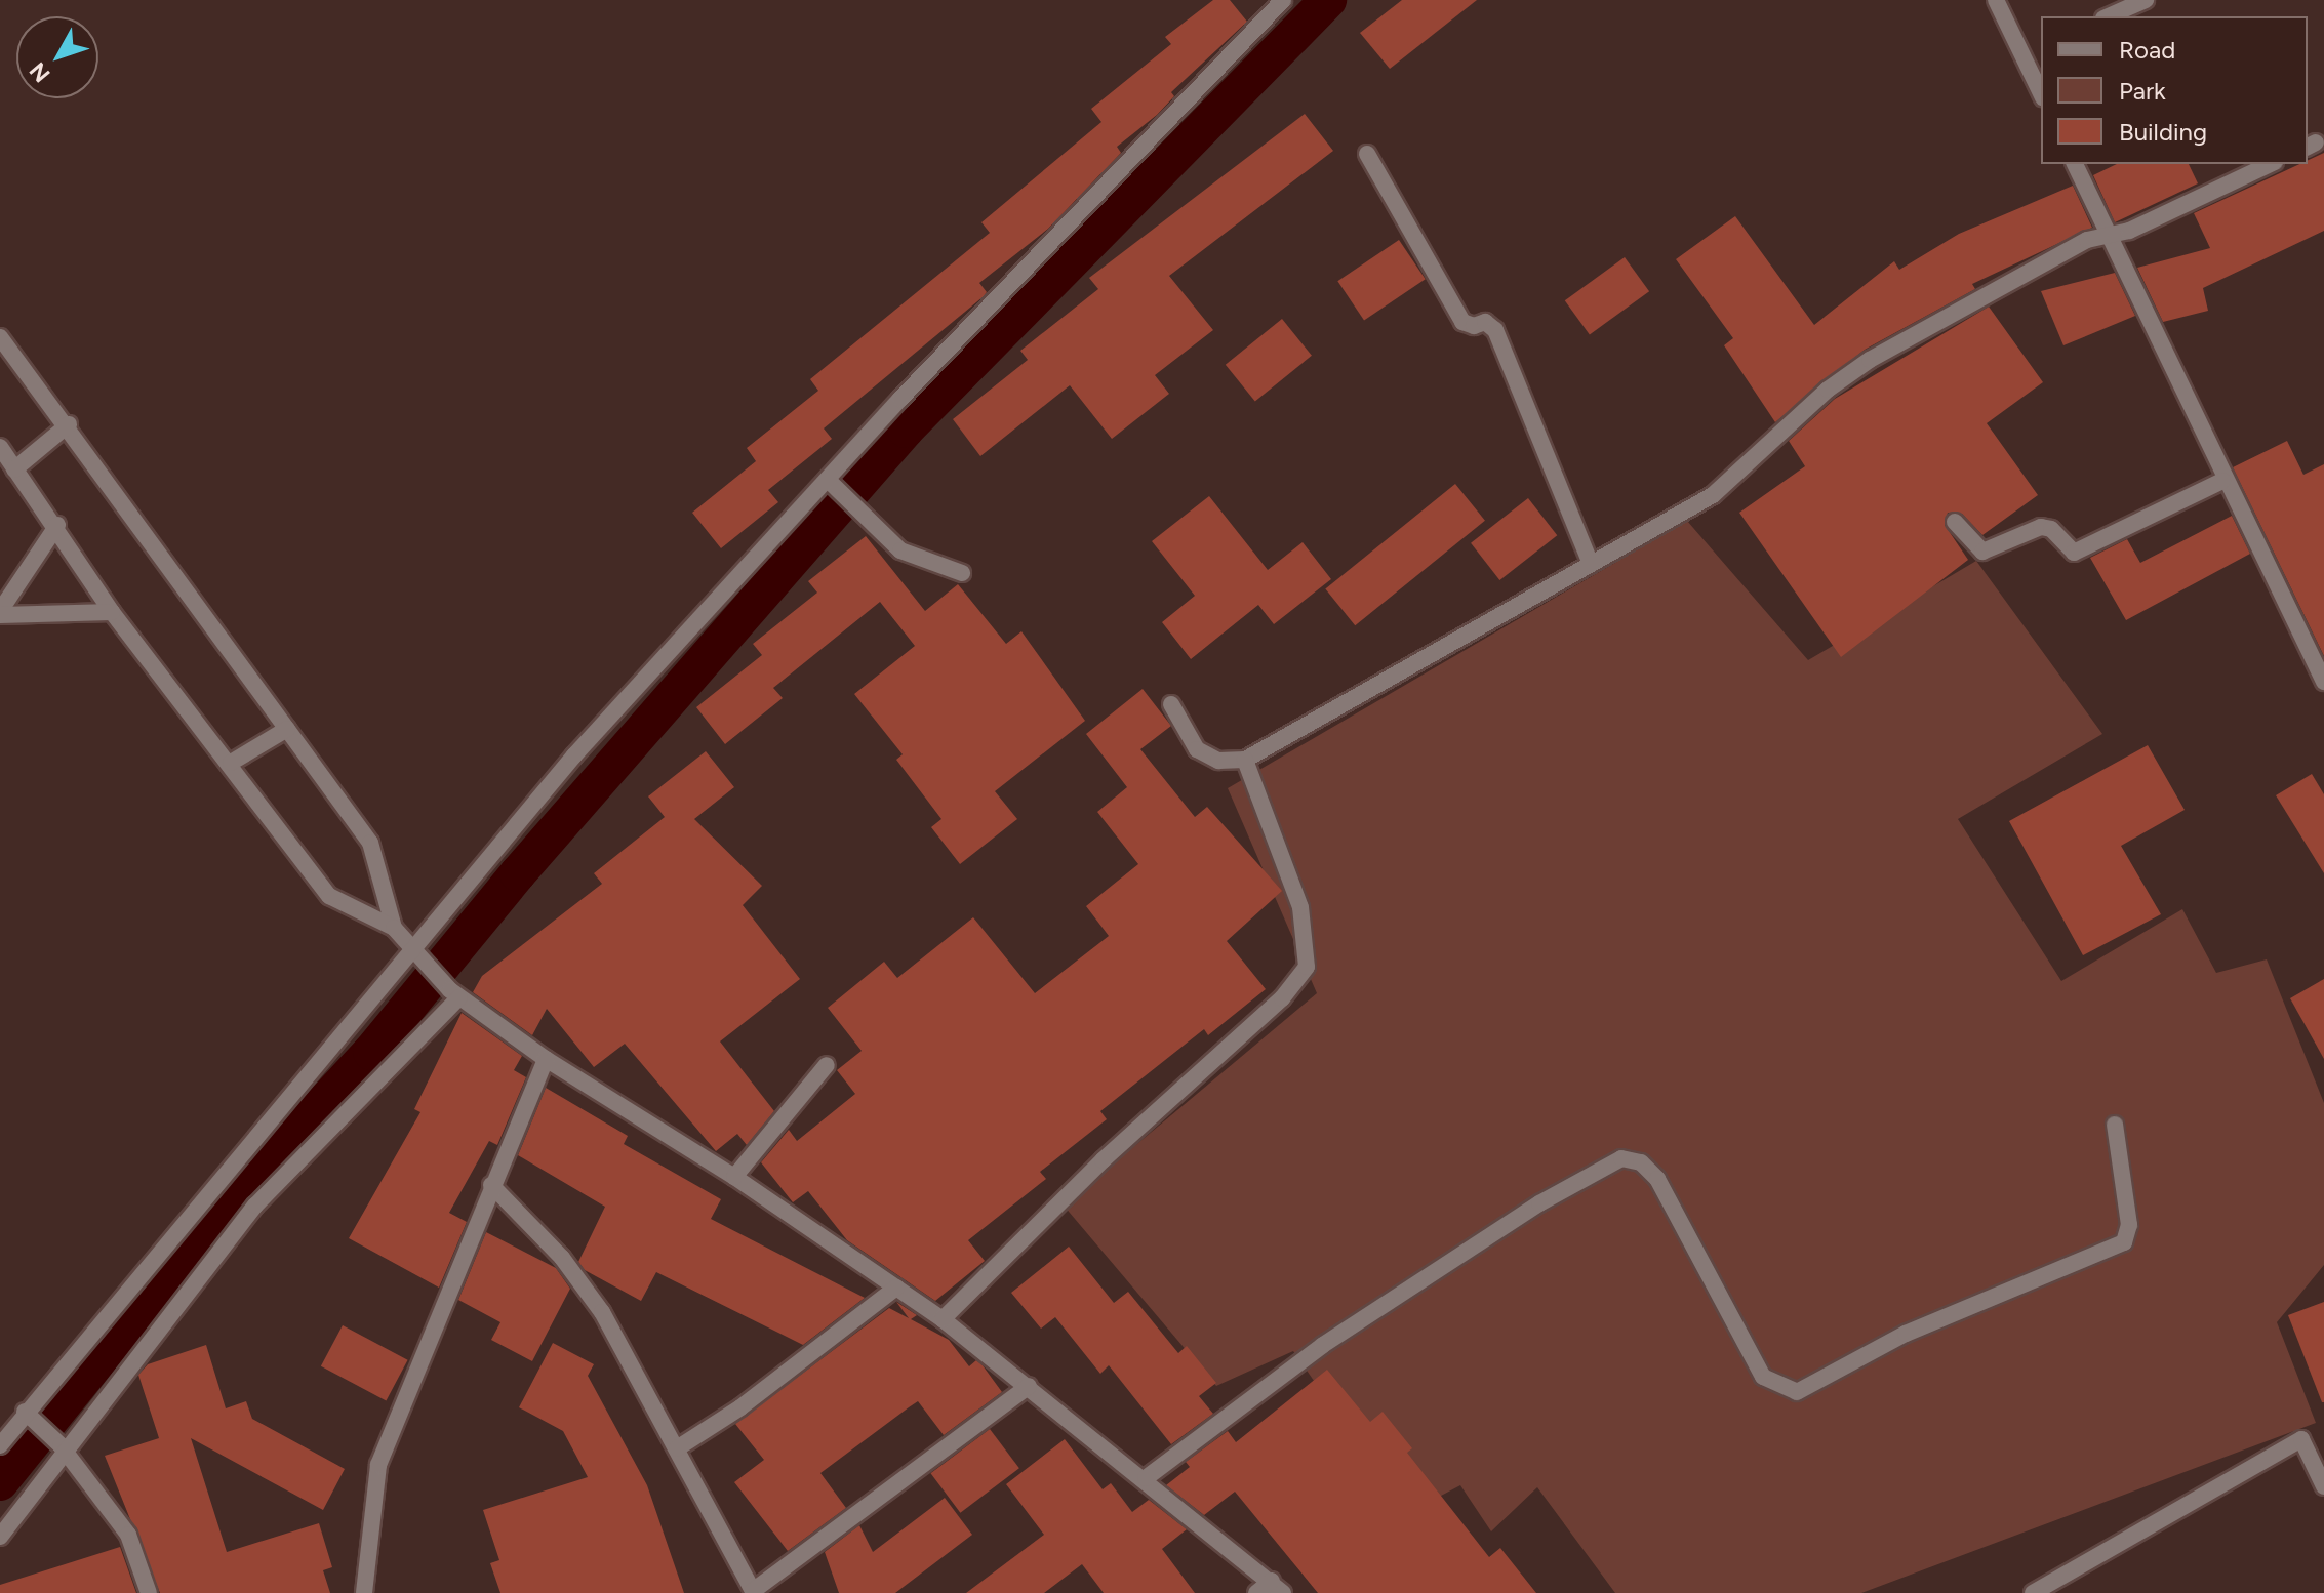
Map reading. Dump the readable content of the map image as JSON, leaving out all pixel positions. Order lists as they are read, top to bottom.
{
  "legend": ["Road", "Park", "Building"],
  "north": "bottom left"
}
